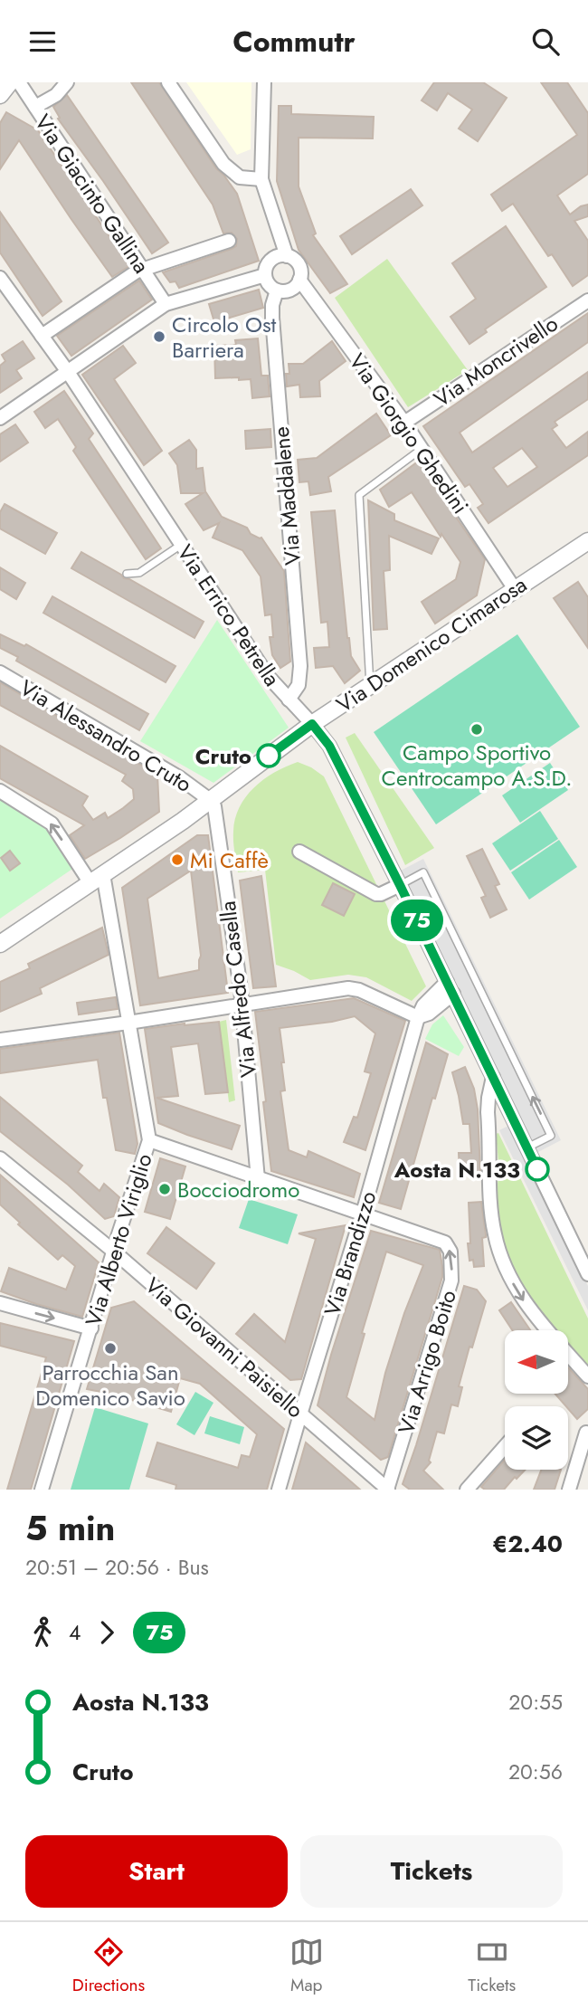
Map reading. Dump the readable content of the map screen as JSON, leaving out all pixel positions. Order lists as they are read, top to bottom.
{
  "streets": {
    "street": [
      "Via Giacinto Gallina",
      "Via Moncrivello",
      "Via Giorgio Ghedini",
      "Via Maddalene",
      "Via Errico Petrella",
      "Via Domenico Cimarosa",
      "Via Alessandro Cruto",
      "Via Alfredo Casella",
      "Via Alberto Viriglio",
      "Via Brandizzo",
      "Via Giovanni Paisiello",
      "Via Arrigo Boito"
    ]
  },
  "crossings": [
    ["Via Moncrivello", "Via Giorgio Ghedini"],
    ["Via Giorgio Ghedini", "Via Maddalene"],
    ["Via Giorgio Ghedini", "Via Domenico Cimarosa"],
    ["Via Maddalene", "Via Errico Petrella"],
    ["Via Errico Petrella", "Via Domenico Cimarosa"],
    ["Via Domenico Cimarosa", "Via Alessandro Cruto"],
    ["Via Domenico Cimarosa", "Via Alfredo Casella"],
    ["Via Domenico Cimarosa", "Via Alberto Viriglio"],
    ["Via Alessandro Cruto", "Via Alfredo Casella"],
    ["Via Alfredo Casella", "Via Arrigo Boito"],
    ["Via Alberto Viriglio", "Via Giovanni Paisiello"],
    ["Via Alberto Viriglio", "Via Arrigo Boito"],
    ["Via Brandizzo", "Via Giovanni Paisiello"],
    ["Via Brandizzo", "Via Arrigo Boito"],
    ["Via Giovanni Paisiello", "Via Arrigo Boito"]
  ],
  "places": [
    "Circolo Ost Barriera",
    "Campo Sportivo Centrocampo A.S.D.",
    "Cruto",
    "Mi Caffè",
    "Aosta N.133",
    "Bocciodromo",
    "Parrocchia San Domenico Savio"
  ],
  "lines": ["bus line 75"],
  "north": "left",
  "page": {
    "header": "Commutr",
    "on_map": "75",
    "heading": ["5 min", "20:51 – 20:56 · Bus", "€2.40"],
    "legs": ["4", "75"],
    "list": [
      {
        "name": "Aosta N.133",
        "value": "20:55"
      },
      {
        "name": "Cruto",
        "value": "20:56"
      }
    ],
    "buttons": ["Start", "Tickets"],
    "tabs": ["Directions", "Map", "Tickets"]
  }
}
